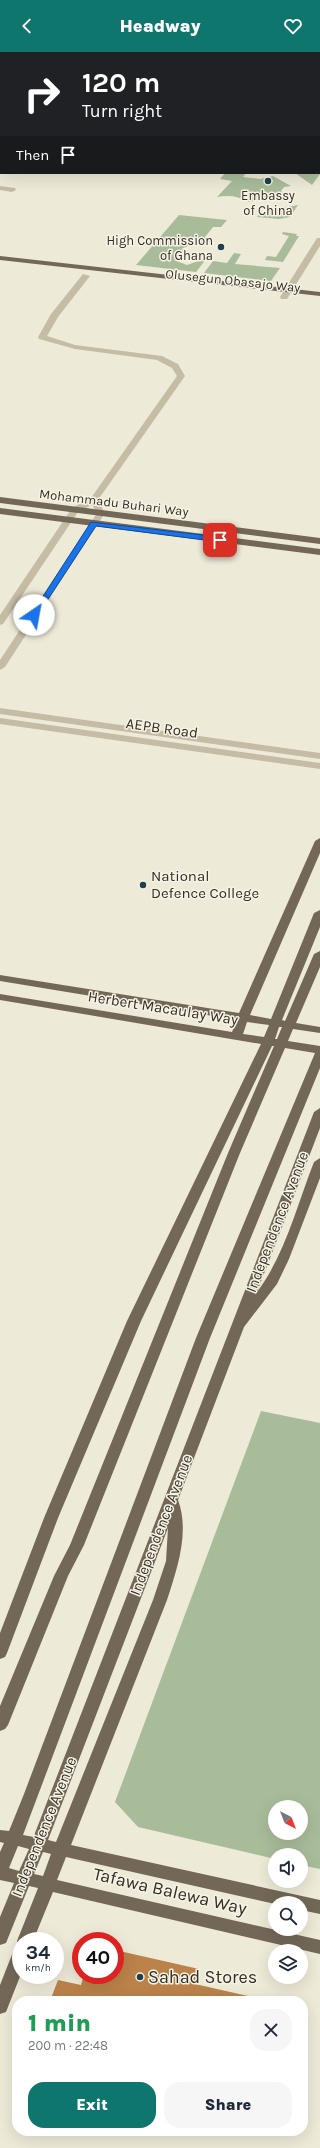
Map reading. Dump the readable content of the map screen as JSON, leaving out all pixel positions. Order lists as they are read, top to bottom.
{
  "streets": {
    "main road": [
      "Olusegun Obasajo Way",
      "Mohammadu Buhari Way",
      "Herbert Macaulay Way",
      "Independence Avenue",
      "Tafawa Balewa Way"
    ],
    "street": ["AEPB Road"]
  },
  "crossings": [
    ["Independence Avenue", "Tafawa Balewa Way"]
  ],
  "places": [
    "Embassy of China",
    "High Commission of Ghana",
    "National Defence College",
    "Sahad Stores"
  ],
  "north": "bottom right",
  "page": {
    "header": "Headway",
    "turn": ["120 m", "Turn right"],
    "then": "Then",
    "speed": "34 km/h",
    "limit": "40",
    "heading": ["1 min", "200 m · 22:48"],
    "buttons": ["Exit", "Share"]
  }
}
